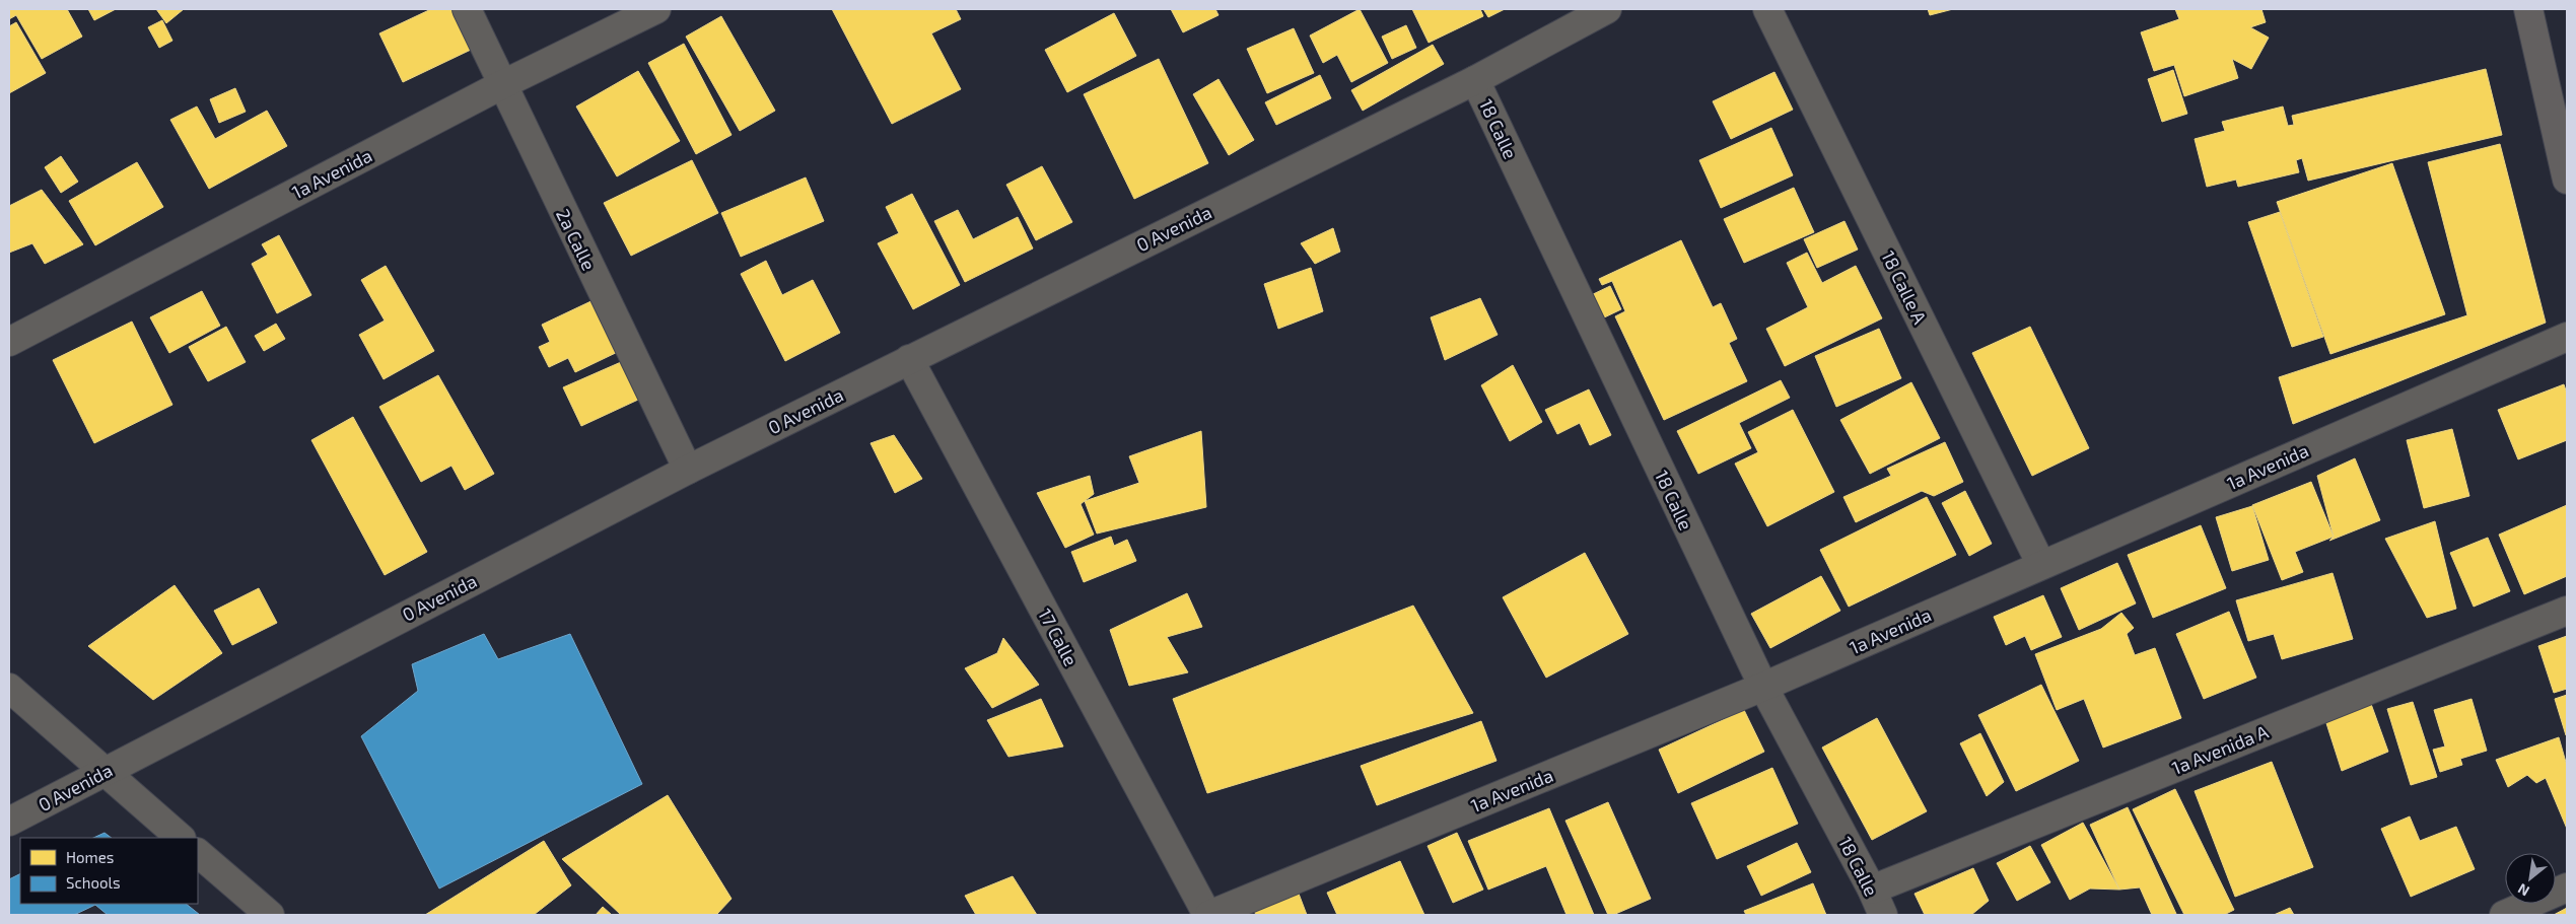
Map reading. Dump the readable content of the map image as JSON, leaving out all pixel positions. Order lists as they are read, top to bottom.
{
  "streets": {
    "street": [
      "18 Calle",
      "1a Avenida",
      "0 Avenida",
      "2a Calle",
      "18 Calle A",
      "17 Calle",
      "1a Avenida A"
    ]
  },
  "crossings": [
    ["18 Calle", "1a Avenida"],
    ["18 Calle", "0 Avenida"],
    ["18 Calle", "1a Avenida A"],
    ["1a Avenida", "2a Calle"],
    ["1a Avenida", "18 Calle A"],
    ["1a Avenida", "17 Calle"],
    ["0 Avenida", "2a Calle"],
    ["0 Avenida", "17 Calle"]
  ],
  "legend": ["Homes", "Schools"],
  "north": "bottom left"
}
